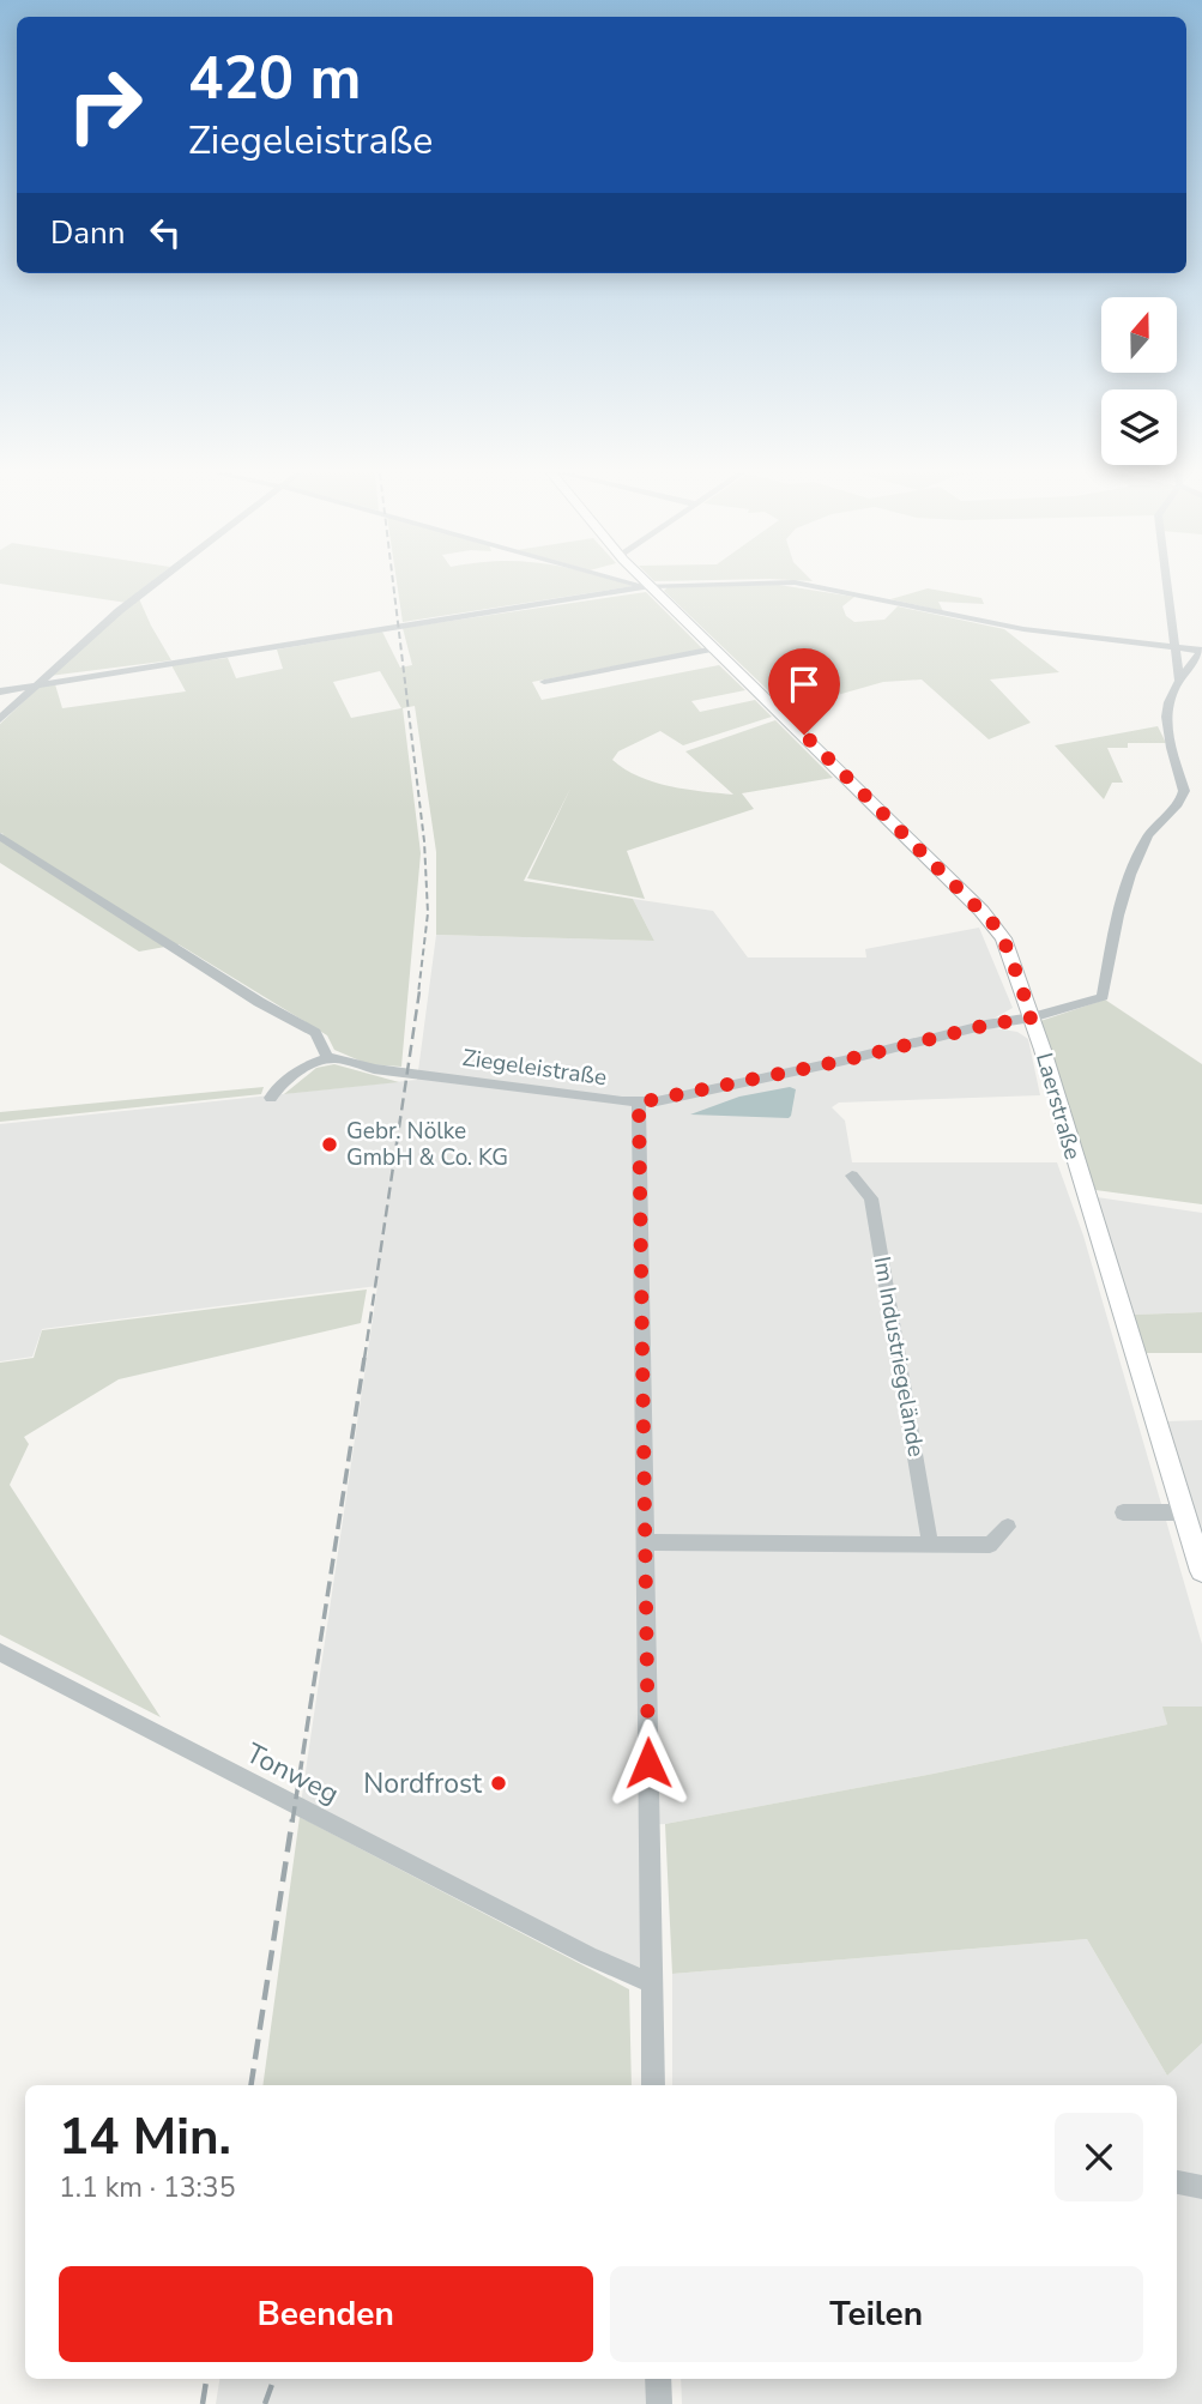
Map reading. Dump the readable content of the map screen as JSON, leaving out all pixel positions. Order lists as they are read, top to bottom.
{
  "streets": {
    "main road": ["Laerstraße"],
    "street": ["Ziegeleistraße", "Im Industriegelände", "Tonweg"]
  },
  "crossings": [
    ["Ziegeleistraße", "Laerstraße"]
  ],
  "places": ["Gebr. Nölke GmbH & Co. KG", "Nordfrost"],
  "north": "top",
  "page": {
    "turn": ["420 m", "Ziegeleistraße"],
    "then": "Dann",
    "heading": ["14 Min.", "1.1 km · 13:35"],
    "buttons": ["Beenden", "Teilen"]
  }
}
